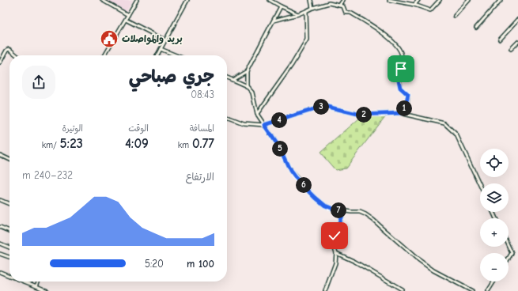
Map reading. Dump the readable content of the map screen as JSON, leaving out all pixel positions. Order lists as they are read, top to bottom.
{
  "places": {
    "public building": ["بريد والمواصلات"]
  },
  "page": {
    "heading": ["جري صباحي", "08:43"],
    "pins": [
      "3",
      "1",
      "2",
      "4",
      "5",
      "6",
      "7"
    ],
    "stats": [
      ["المسافة", "0.77 km"],
      ["الوقت", "4:09"],
      ["الوتيرة", "5:23 /km"]
    ],
    "map_buttons": ["+", "−"],
    "chart": ["الارتفاع", "232–240 m"],
    "list": [
      {
        "name": "100 m",
        "note": "5:20"
      }
    ]
  }
}
